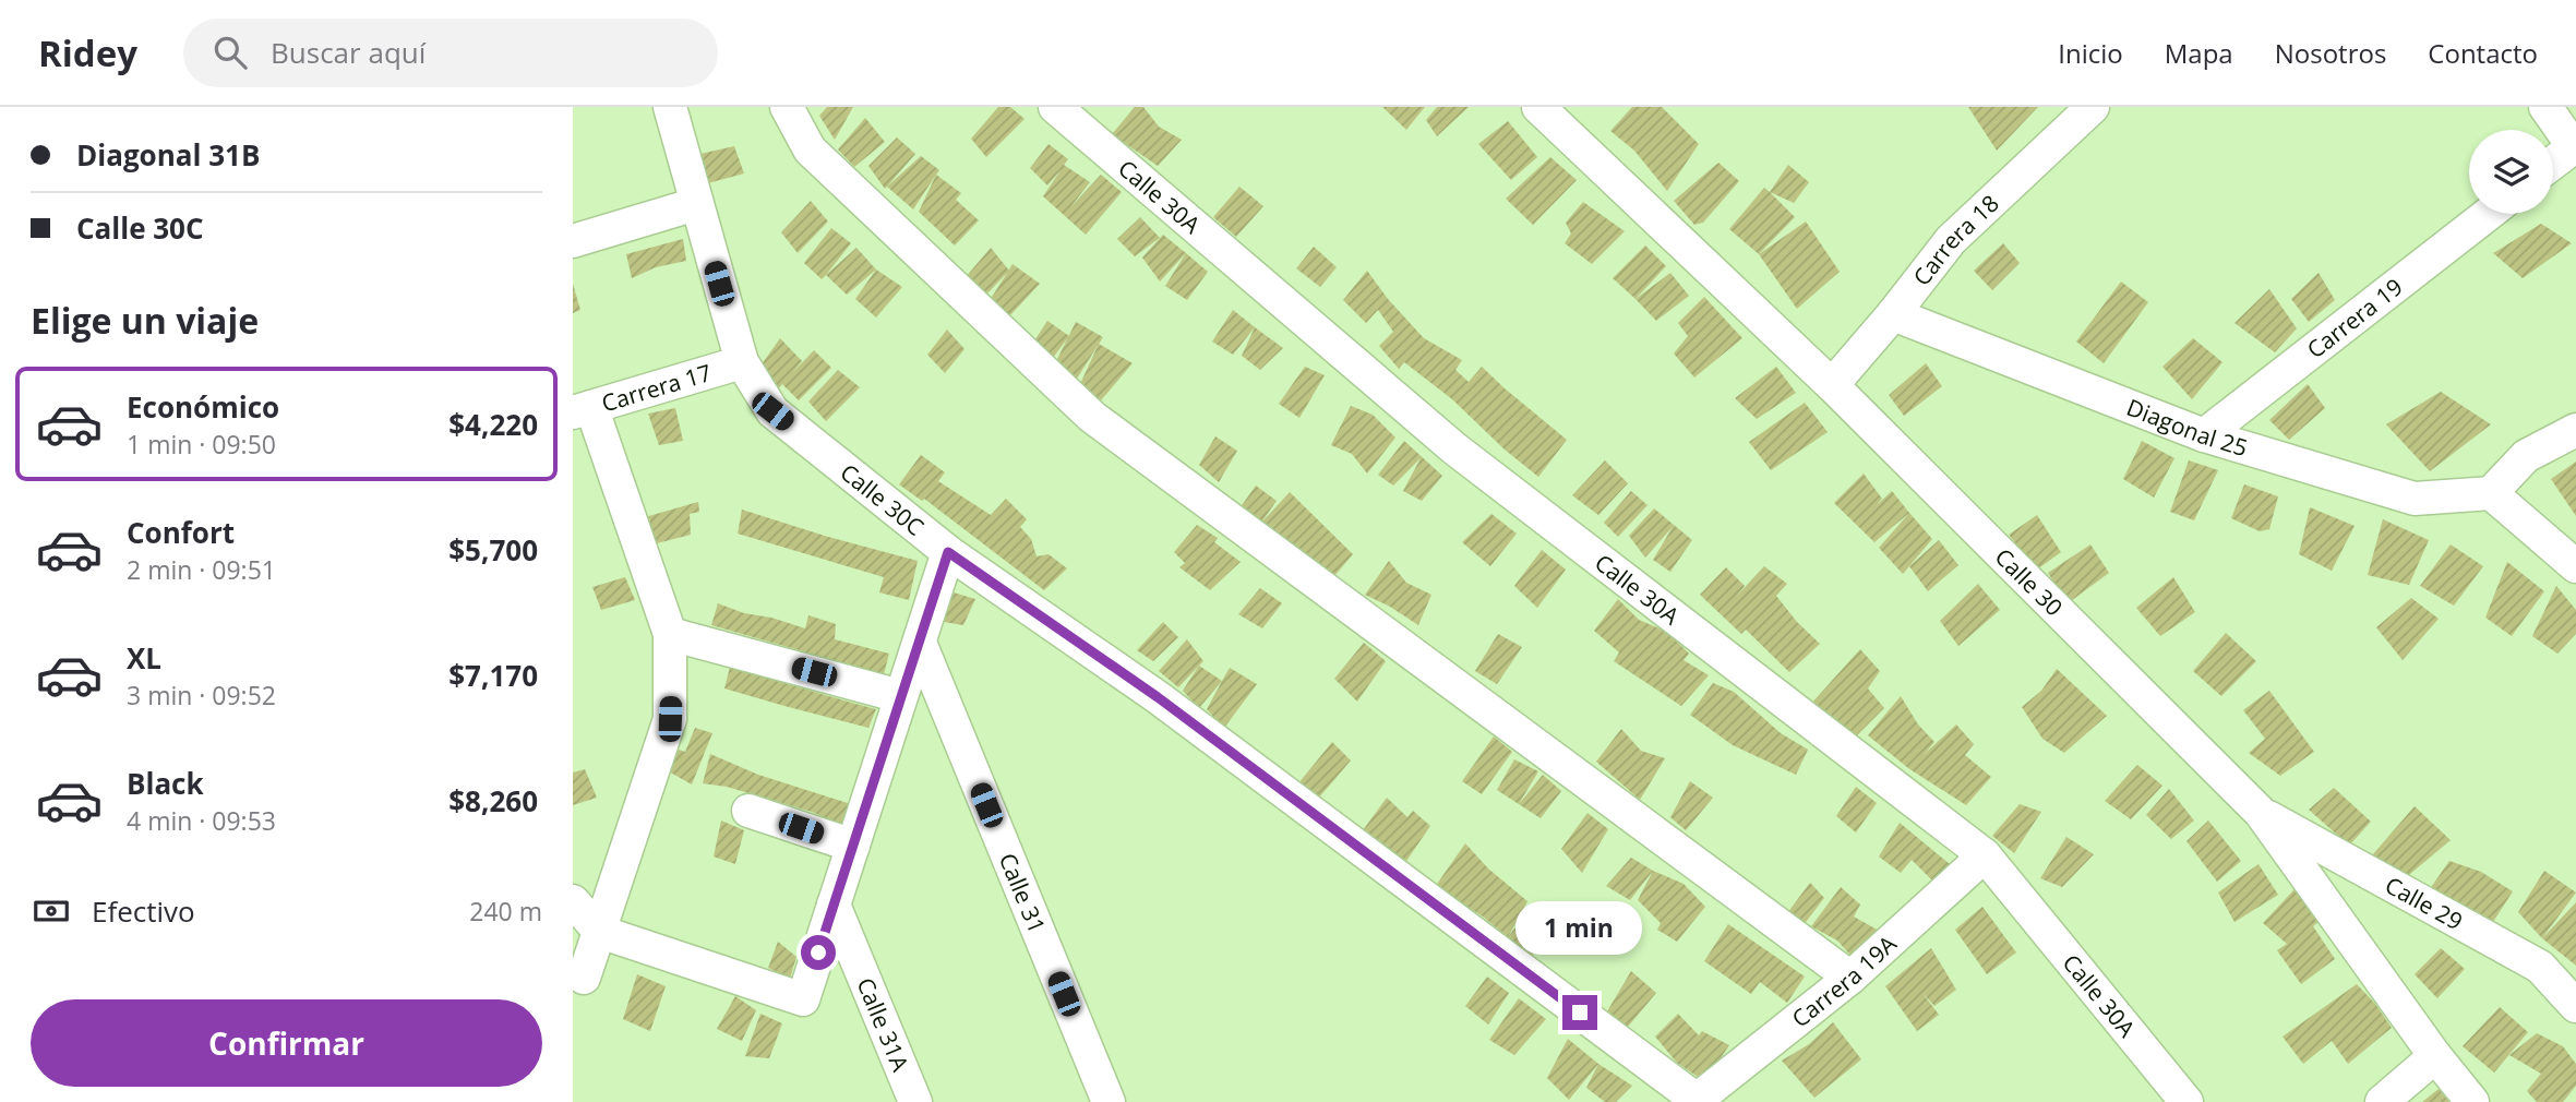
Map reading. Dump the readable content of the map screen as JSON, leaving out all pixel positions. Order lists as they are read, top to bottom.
{
  "streets": {
    "street": [
      "Calle 30A",
      "Carrera 18",
      "Carrera 19",
      "Carrera 17",
      "Diagonal 25",
      "Calle 30C",
      "Calle 30",
      "Calle 31",
      "Calle 29",
      "Carrera 19A",
      "Calle 31A"
    ]
  },
  "crossings": [
    ["Calle 30A", "Carrera 19A"],
    ["Carrera 18", "Diagonal 25"],
    ["Carrera 18", "Calle 30"],
    ["Carrera 19", "Diagonal 25"],
    ["Carrera 17", "Calle 30C"],
    ["Calle 30C", "Carrera 19A"],
    ["Calle 30", "Calle 29"]
  ],
  "page": {
    "header": "Ridey",
    "search": "Buscar aquí",
    "nav": [
      "Inicio",
      "Mapa",
      "Nosotros",
      "Contacto"
    ],
    "banner": ["Diagonal 31B", "Calle 30C"],
    "heading": "Elige un viaje",
    "list": [
      {
        "name": "Económico",
        "note": "1 min · 09:50",
        "value": "$4,220"
      },
      {
        "name": "Confort",
        "note": "2 min · 09:51",
        "value": "$5,700"
      },
      {
        "name": "XL",
        "note": "3 min · 09:52",
        "value": "$7,170"
      },
      {
        "name": "Black",
        "note": "4 min · 09:53",
        "value": "$8,260"
      }
    ],
    "pay": ["Efectivo", "240 m"],
    "bubble": "1 min",
    "buttons": "Confirmar"
  }
}
